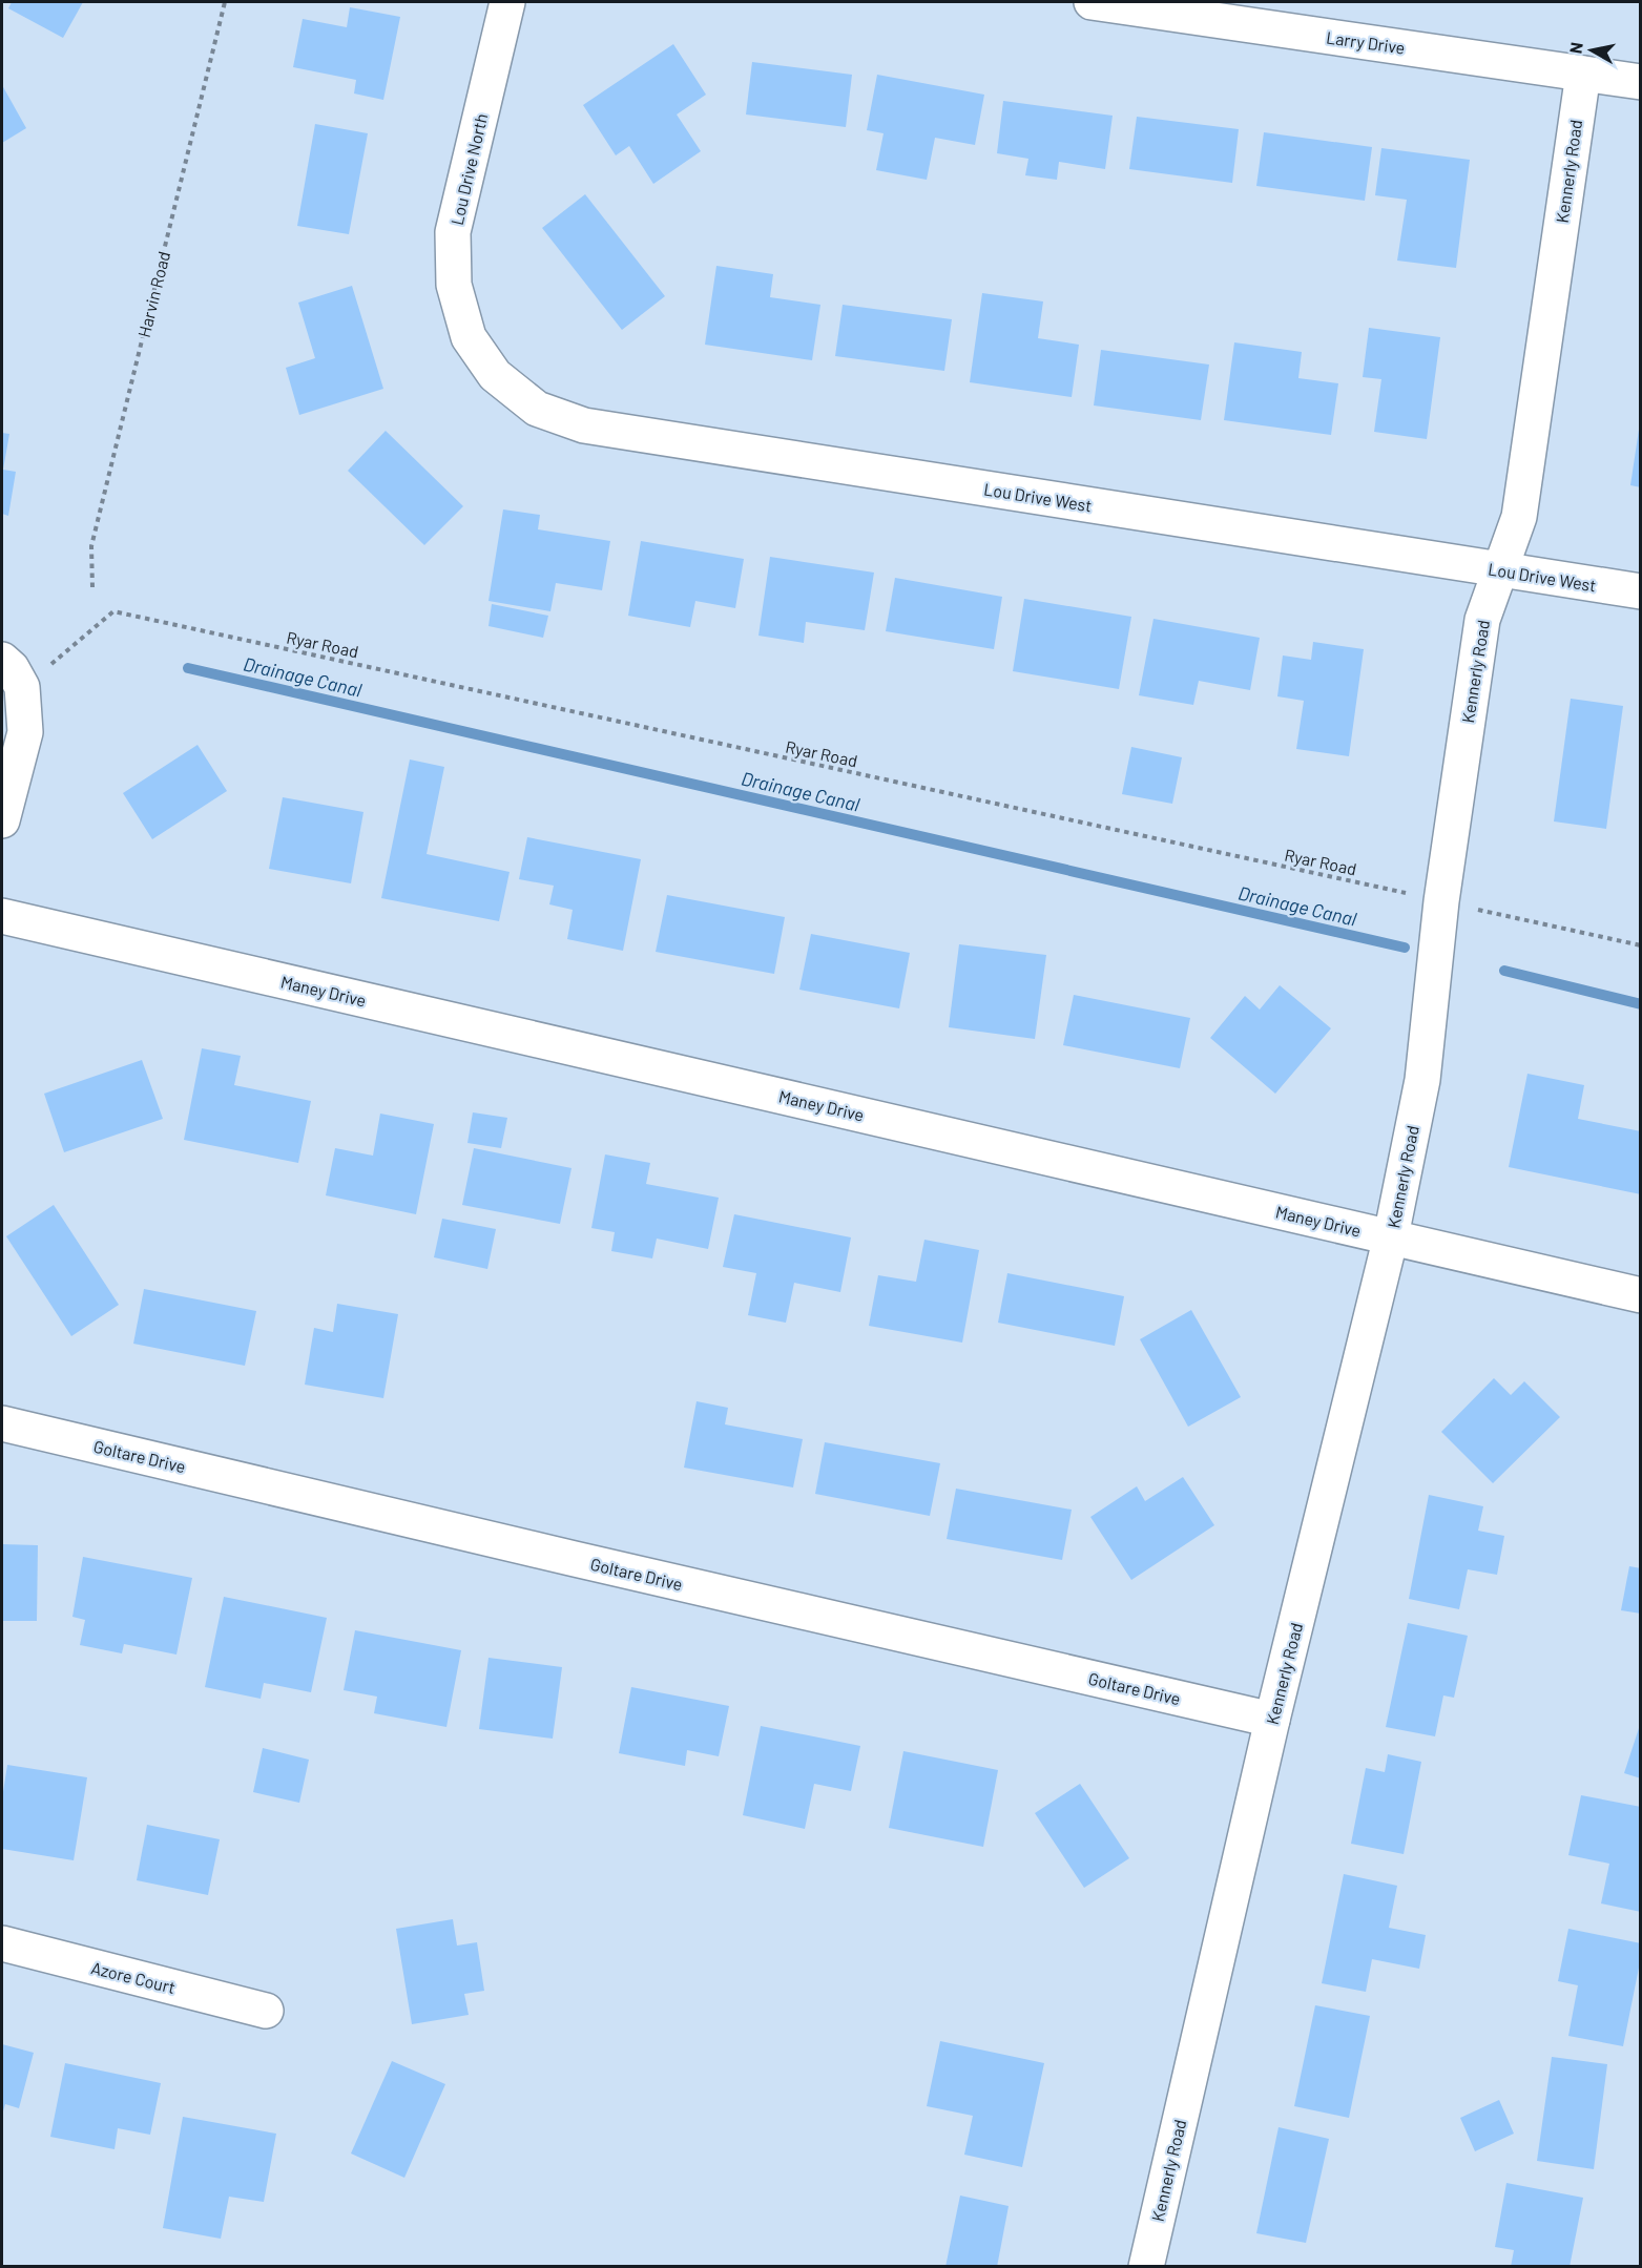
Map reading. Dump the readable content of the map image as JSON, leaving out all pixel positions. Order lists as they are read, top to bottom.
{
  "streets": {
    "street": [
      "Larry Drive",
      "Lou Drive North",
      "Kennerly Road",
      "Lou Drive West",
      "Maney Drive",
      "Goltare Drive",
      "Azore Court"
    ],
    "path": ["Harvin Road", "Ryar Road"]
  },
  "crossings": [
    ["Larry Drive", "Kennerly Road"],
    ["Lou Drive North", "Lou Drive West"],
    ["Kennerly Road", "Lou Drive West"],
    ["Kennerly Road", "Ryar Road"],
    ["Kennerly Road", "Maney Drive"],
    ["Kennerly Road", "Goltare Drive"]
  ],
  "water": ["Drainage Canal"],
  "north": "left"
}
